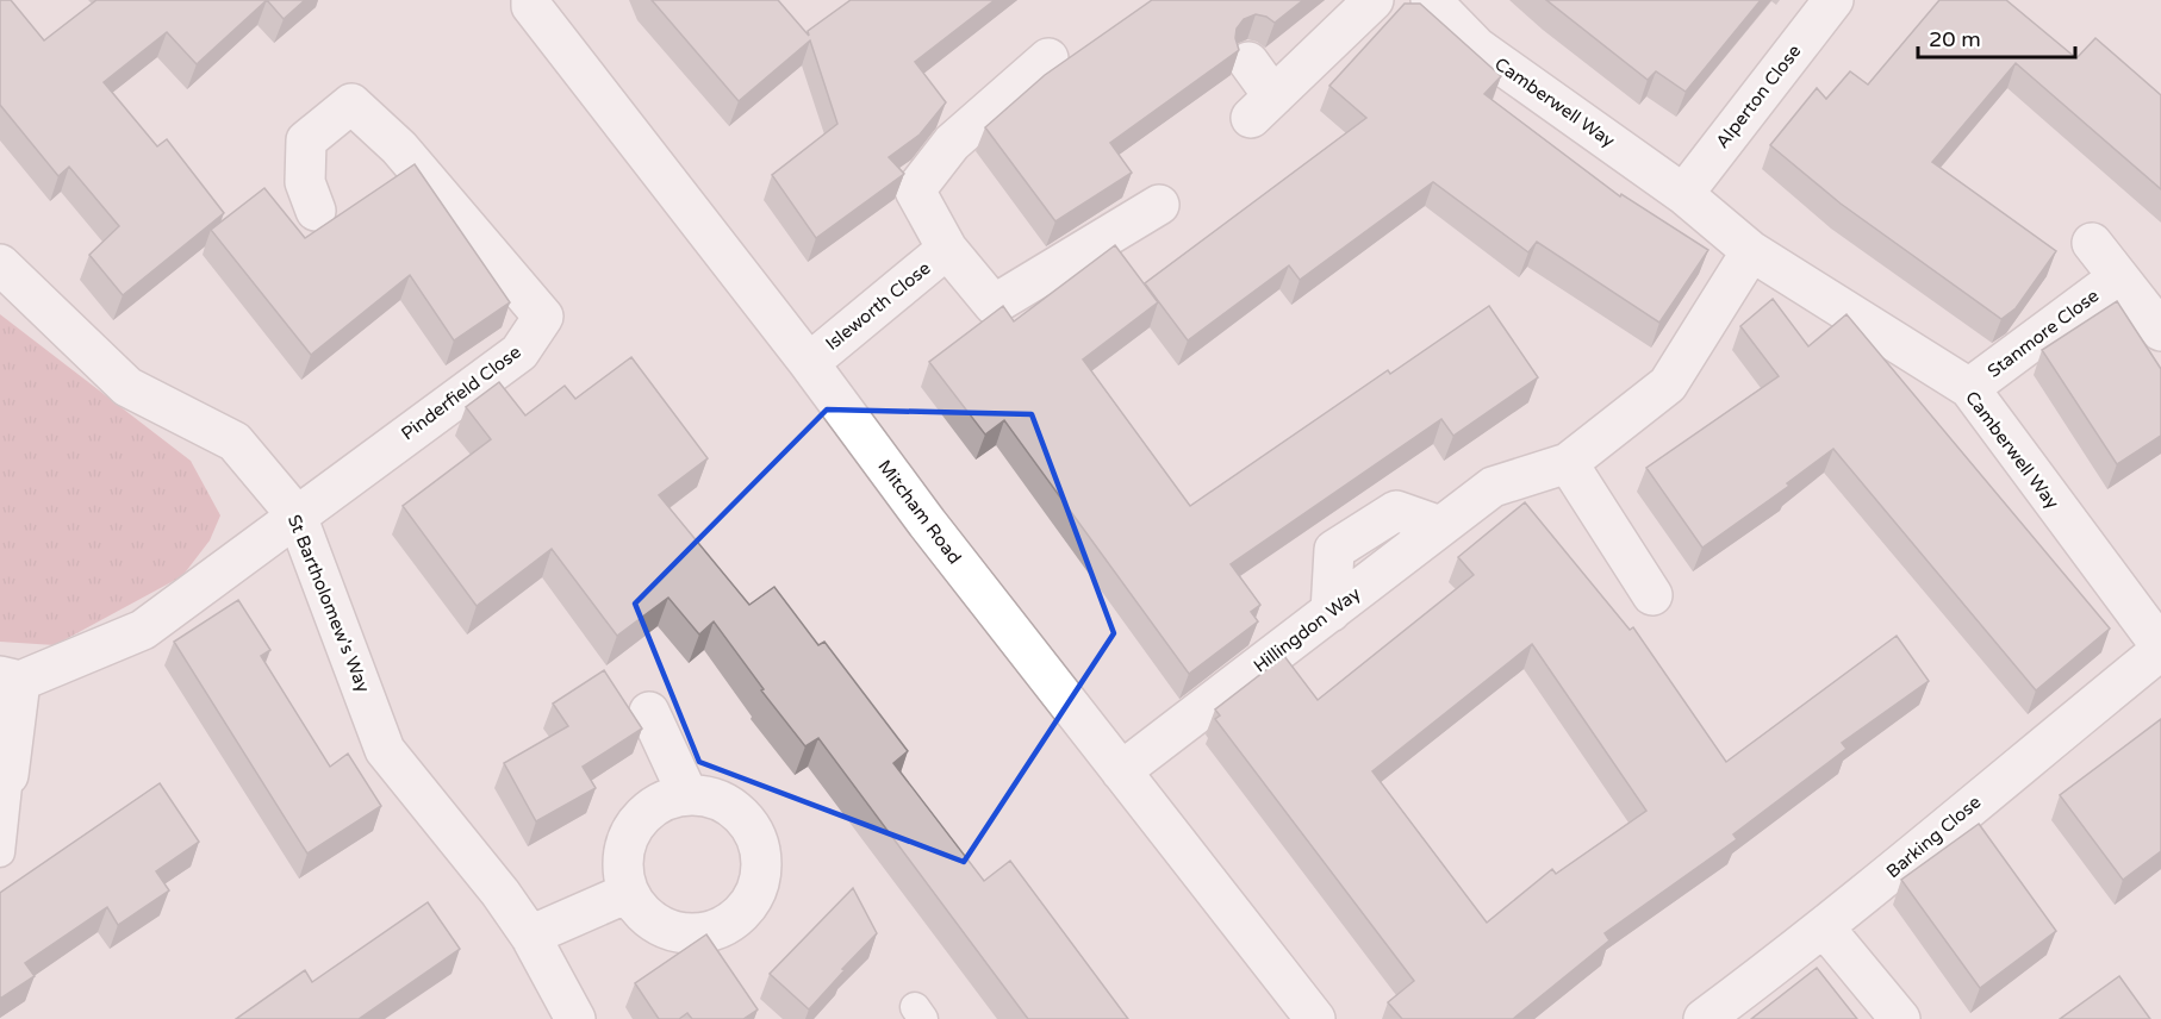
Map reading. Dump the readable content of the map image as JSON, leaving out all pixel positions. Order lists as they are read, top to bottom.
{
  "streets": {
    "street": [
      "Alperton Close",
      "Camberwell Way",
      "Isleworth Close",
      "Stanmore Close",
      "Pinderfield Close",
      "Mitcham Road",
      "St Bartholomew's Way",
      "Hillingdon Way",
      "Barking Close"
    ]
  },
  "crossings": [
    ["Alperton Close", "Camberwell Way"],
    ["Camberwell Way", "Stanmore Close"],
    ["Camberwell Way", "Barking Close"],
    ["Isleworth Close", "Mitcham Road"],
    ["Pinderfield Close", "St Bartholomew's Way"],
    ["Mitcham Road", "Hillingdon Way"]
  ],
  "scale_bar": "20 m"
}
